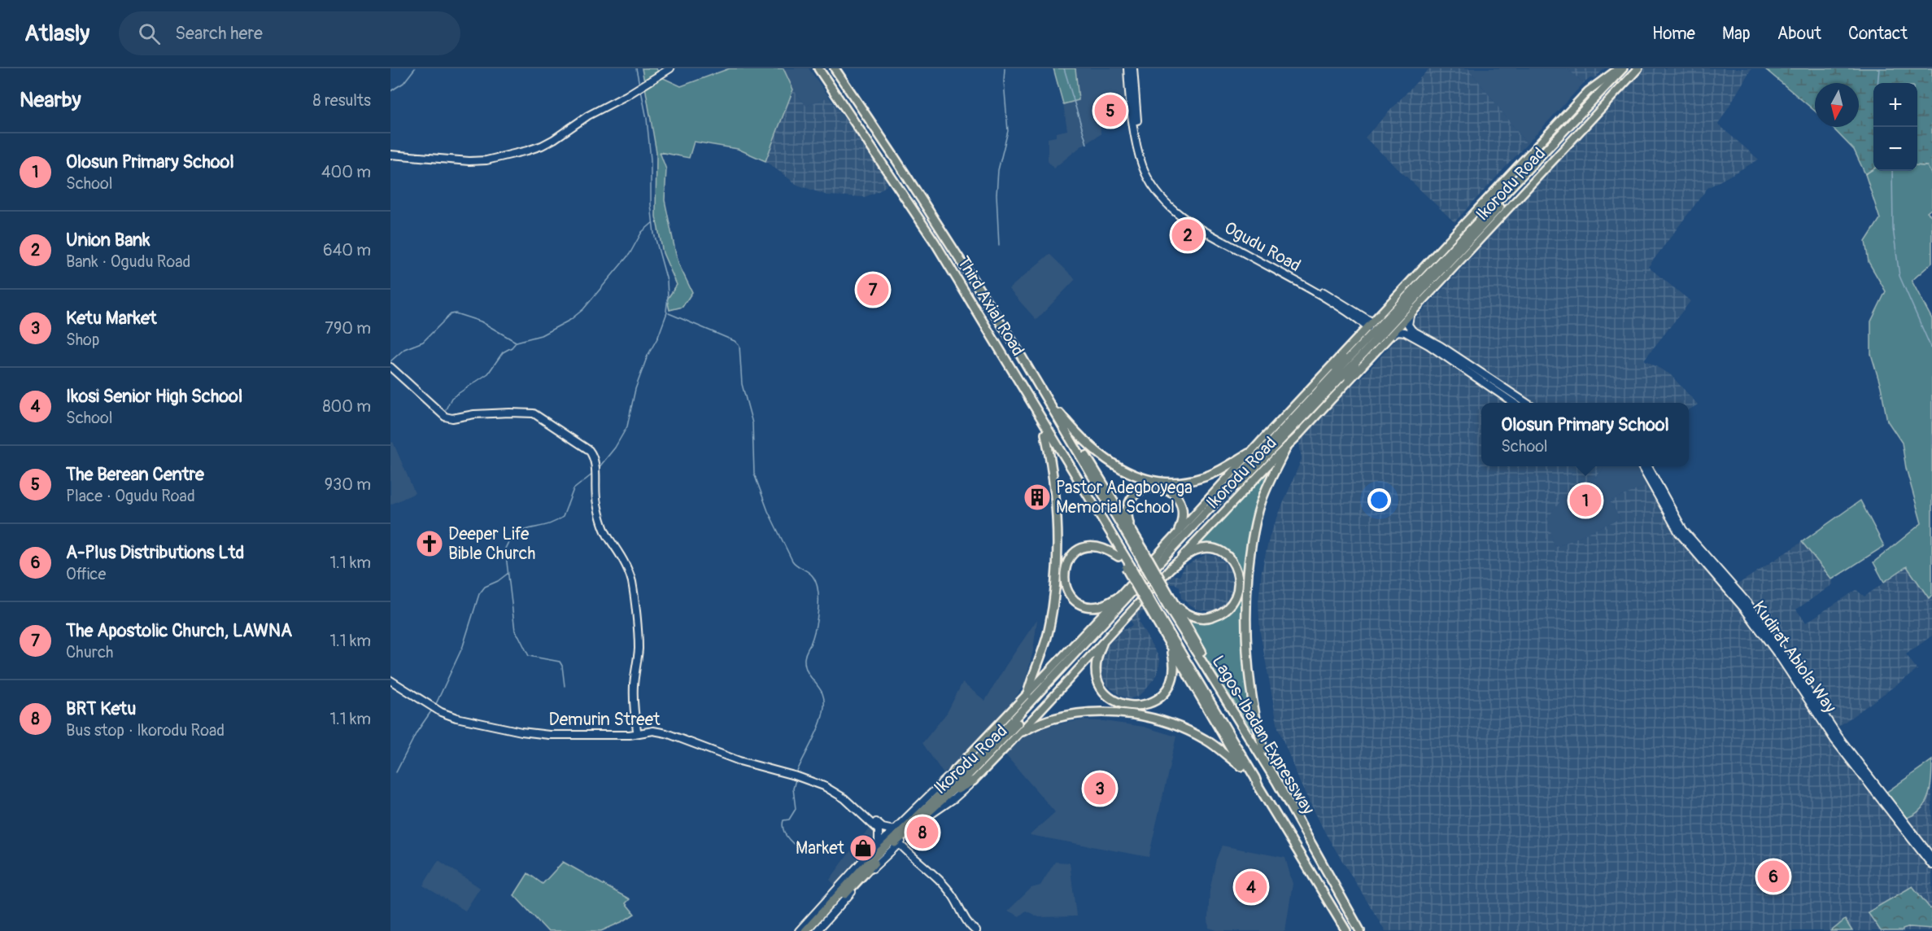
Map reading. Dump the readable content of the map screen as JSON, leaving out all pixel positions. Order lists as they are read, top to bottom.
{
  "streets": {
    "highway": ["Ikorodu Road", "Third Axial Road", "Lagos-Ibadan Expressway"],
    "street": ["Ogudu Road", "Kudirat Abiola Way", "Demurin Street"]
  },
  "crossings": [
    ["Ikorodu Road", "Ogudu Road"],
    ["Ikorodu Road", "Demurin Street"],
    ["Third Axial Road", "Lagos-Ibadan Expressway"]
  ],
  "places": {
    "building": ["Pastor Adegboyega Memorial School"],
    "church": ["Deeper Life Bible Church"],
    "shop": ["Market"]
  },
  "north": "bottom",
  "page": {
    "header": "Atlasly",
    "search": "Search here",
    "nav": [
      "Home",
      "Map",
      "About",
      "Contact"
    ],
    "heading": ["Nearby", "8 results"],
    "map_buttons": ["+", "−"],
    "pins": [
      "5",
      "2",
      "7",
      "1",
      "3",
      "8",
      "6",
      "4"
    ],
    "list": [
      {
        "mark": "1",
        "name": "Olosun Primary School",
        "note": "School",
        "value": "400 m"
      },
      {
        "mark": "2",
        "name": "Union Bank",
        "note": "Bank · Ogudu Road",
        "value": "640 m"
      },
      {
        "mark": "3",
        "name": "Ketu Market",
        "note": "Shop",
        "value": "790 m"
      },
      {
        "mark": "4",
        "name": "Ikosi Senior High School",
        "note": "School",
        "value": "800 m"
      },
      {
        "mark": "5",
        "name": "The Berean Centre",
        "note": "Place · Ogudu Road",
        "value": "930 m"
      },
      {
        "mark": "6",
        "name": "A-Plus Distributions Ltd",
        "note": "Office",
        "value": "1.1 km"
      },
      {
        "mark": "7",
        "name": "The Apostolic Church, LAWNA",
        "note": "Church",
        "value": "1.1 km"
      },
      {
        "mark": "8",
        "name": "BRT Ketu",
        "note": "Bus stop · Ikorodu Road",
        "value": "1.1 km"
      }
    ],
    "popup": ["Olosun Primary School", "School"]
  }
}
